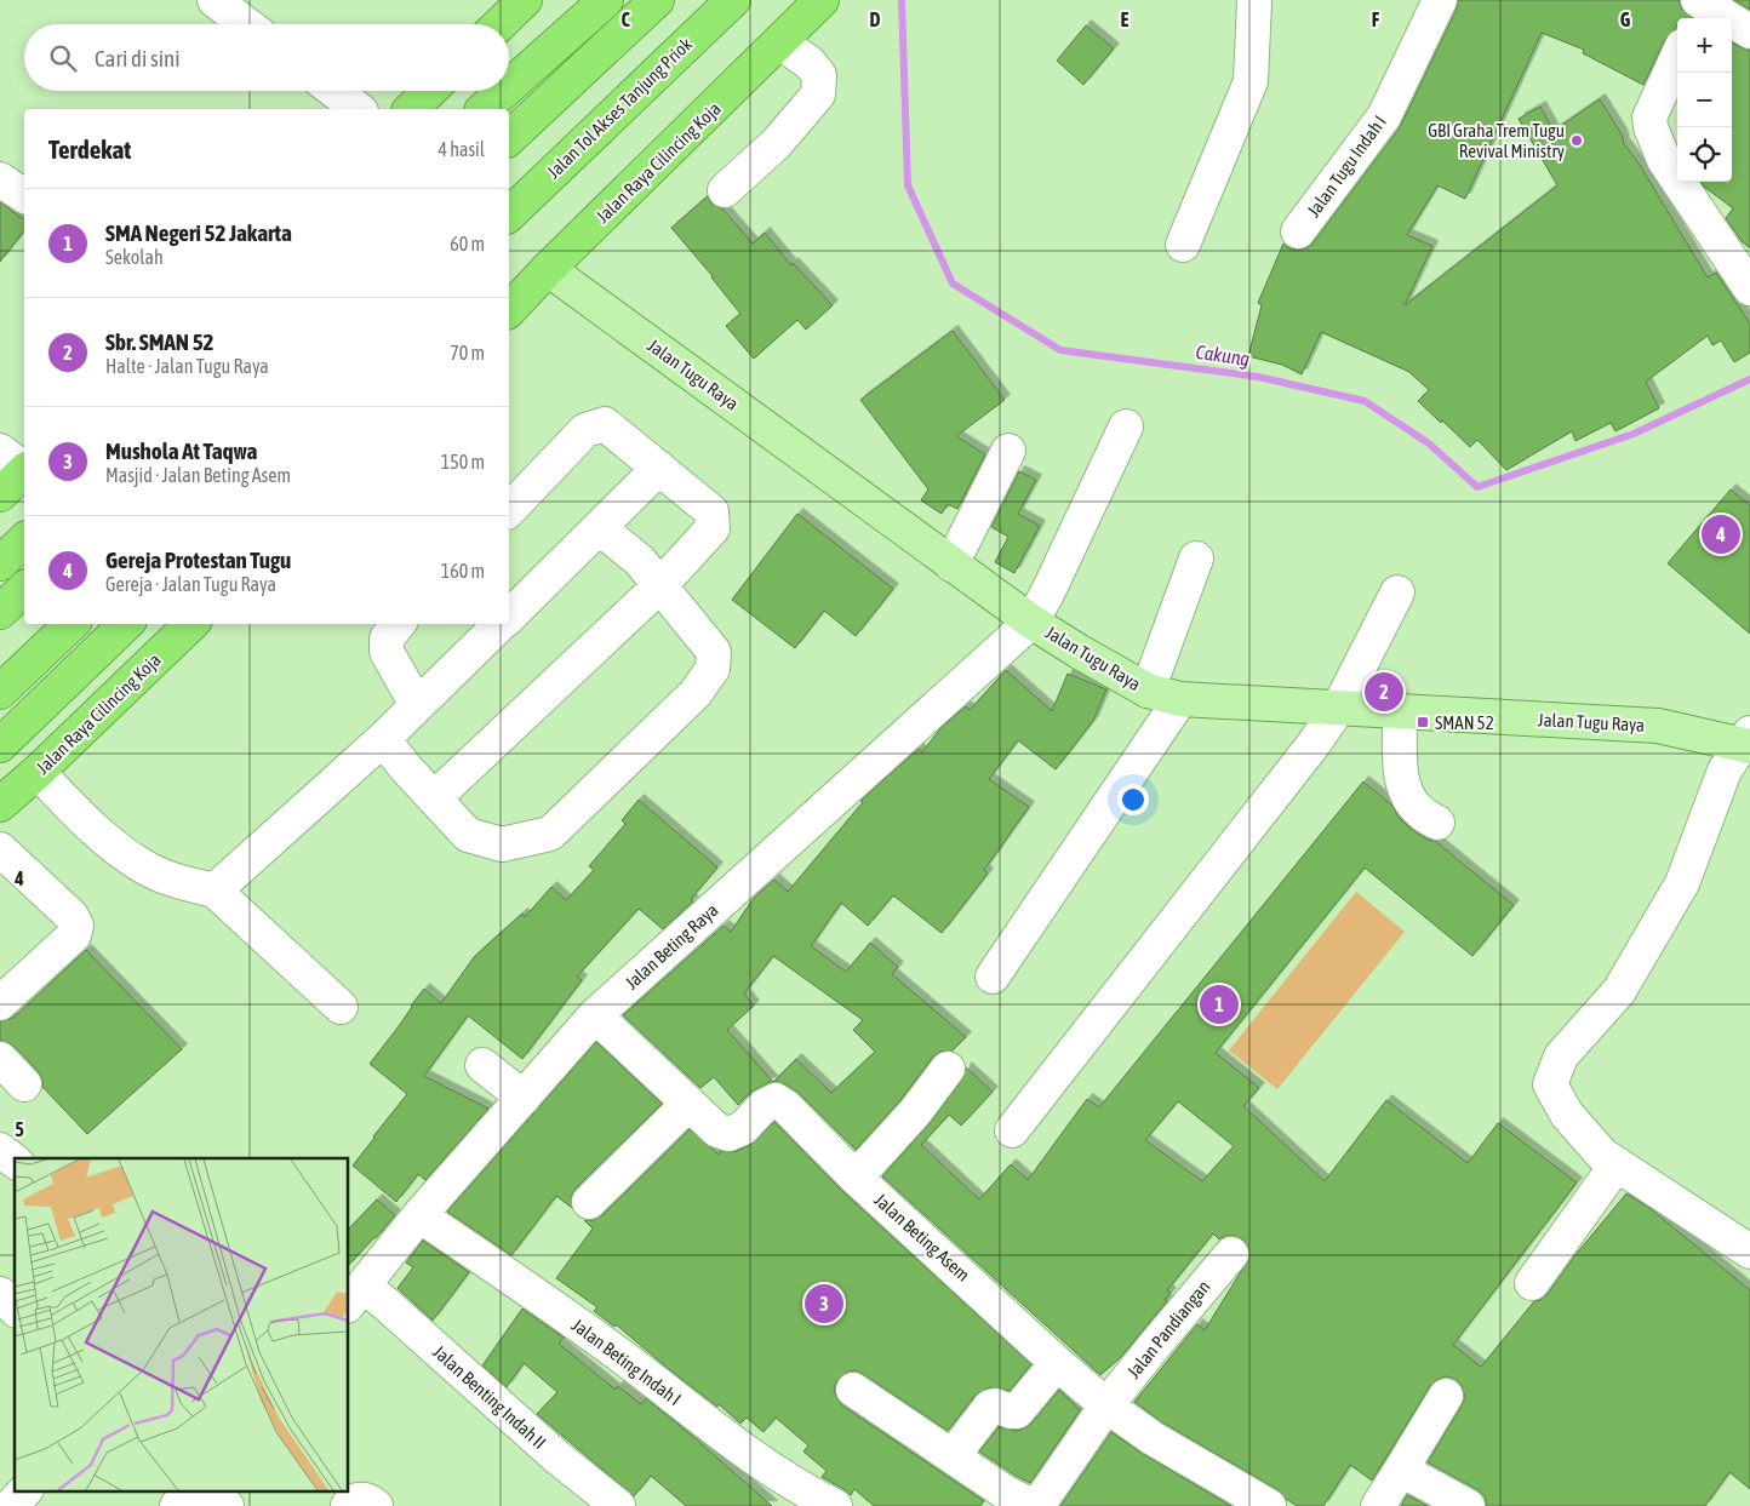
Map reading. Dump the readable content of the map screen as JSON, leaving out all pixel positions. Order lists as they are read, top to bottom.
{
  "streets": {
    "highway": ["Jalan Tol Akses Tanjung Priok", "Jalan Raya Cilincing Koja"],
    "main road": ["Jalan Tugu Raya"],
    "street": [
      "Jalan Tugu Indah I",
      "Jalan Beting Raya",
      "Jalan Beting Asem",
      "Jalan Pandiangan",
      "Jalan Beting Indah I",
      "Jalan Benting Indah II"
    ]
  },
  "crossings": [
    ["Jalan Raya Cilincing Koja", "Jalan Tugu Raya"],
    ["Jalan Tugu Raya", "Jalan Beting Raya"],
    ["Jalan Beting Raya", "Jalan Beting Asem"],
    ["Jalan Beting Raya", "Jalan Beting Indah I"],
    ["Jalan Beting Raya", "Jalan Benting Indah II"],
    ["Jalan Beting Asem", "Jalan Pandiangan"]
  ],
  "water": ["Cakung"],
  "places": {
    "other": ["GBI Graha Trem Tugu Revival Ministry"],
    "transit": ["SMAN 52"]
  },
  "page": {
    "map_buttons": ["+", "−"],
    "search": "Cari di sini",
    "heading": ["Terdekat", "4 hasil"],
    "list": [
      {
        "mark": "1",
        "name": "SMA Negeri 52 Jakarta",
        "note": "Sekolah",
        "value": "60 m"
      },
      {
        "mark": "2",
        "name": "Sbr. SMAN 52",
        "note": "Halte · Jalan Tugu Raya",
        "value": "70 m"
      },
      {
        "mark": "3",
        "name": "Mushola At Taqwa",
        "note": "Masjid · Jalan Beting Asem",
        "value": "150 m"
      },
      {
        "mark": "4",
        "name": "Gereja Protestan Tugu",
        "note": "Gereja · Jalan Tugu Raya",
        "value": "160 m"
      }
    ],
    "pins": [
      "4",
      "2",
      "1",
      "3"
    ]
  },
  "grid": {
    "columns": [
      "C",
      "D",
      "E",
      "F",
      "G"
    ],
    "rows": ["4", "5"]
  }
}
